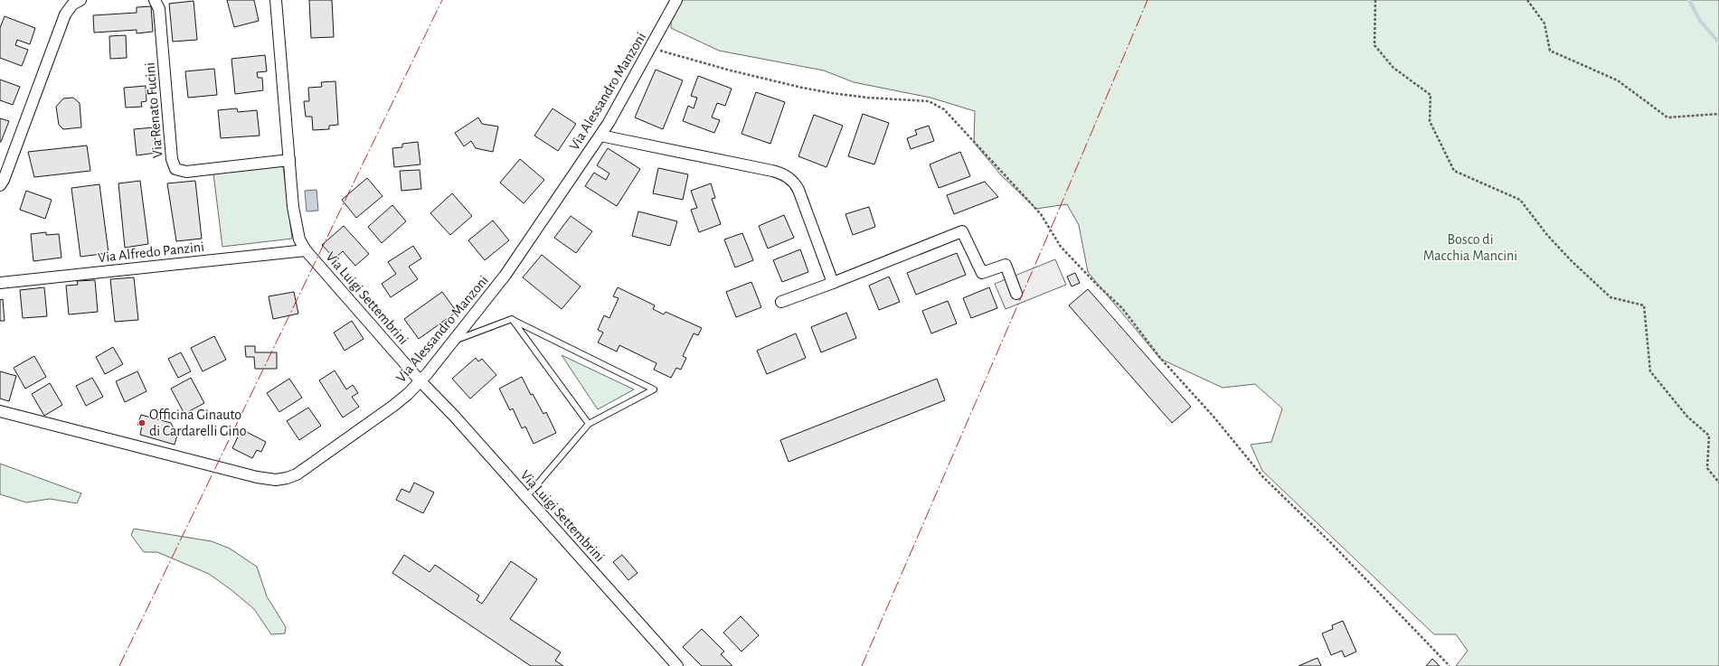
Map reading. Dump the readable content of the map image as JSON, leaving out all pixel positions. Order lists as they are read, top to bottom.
{
  "streets": {
    "street": [
      "Via Alessandro Manzoni",
      "Via Renato Fucini",
      "Via Alfredo Panzini",
      "Via Luigi Settembrini"
    ]
  },
  "crossings": [
    ["Via Alessandro Manzoni", "Via Luigi Settembrini"],
    ["Via Renato Fucini", "Via Luigi Settembrini"],
    ["Via Alfredo Panzini", "Via Luigi Settembrini"]
  ],
  "parks": ["Bosco di Macchia Mancini"],
  "places": ["Officina Ginauto di Cardarelli Gino"]
}
